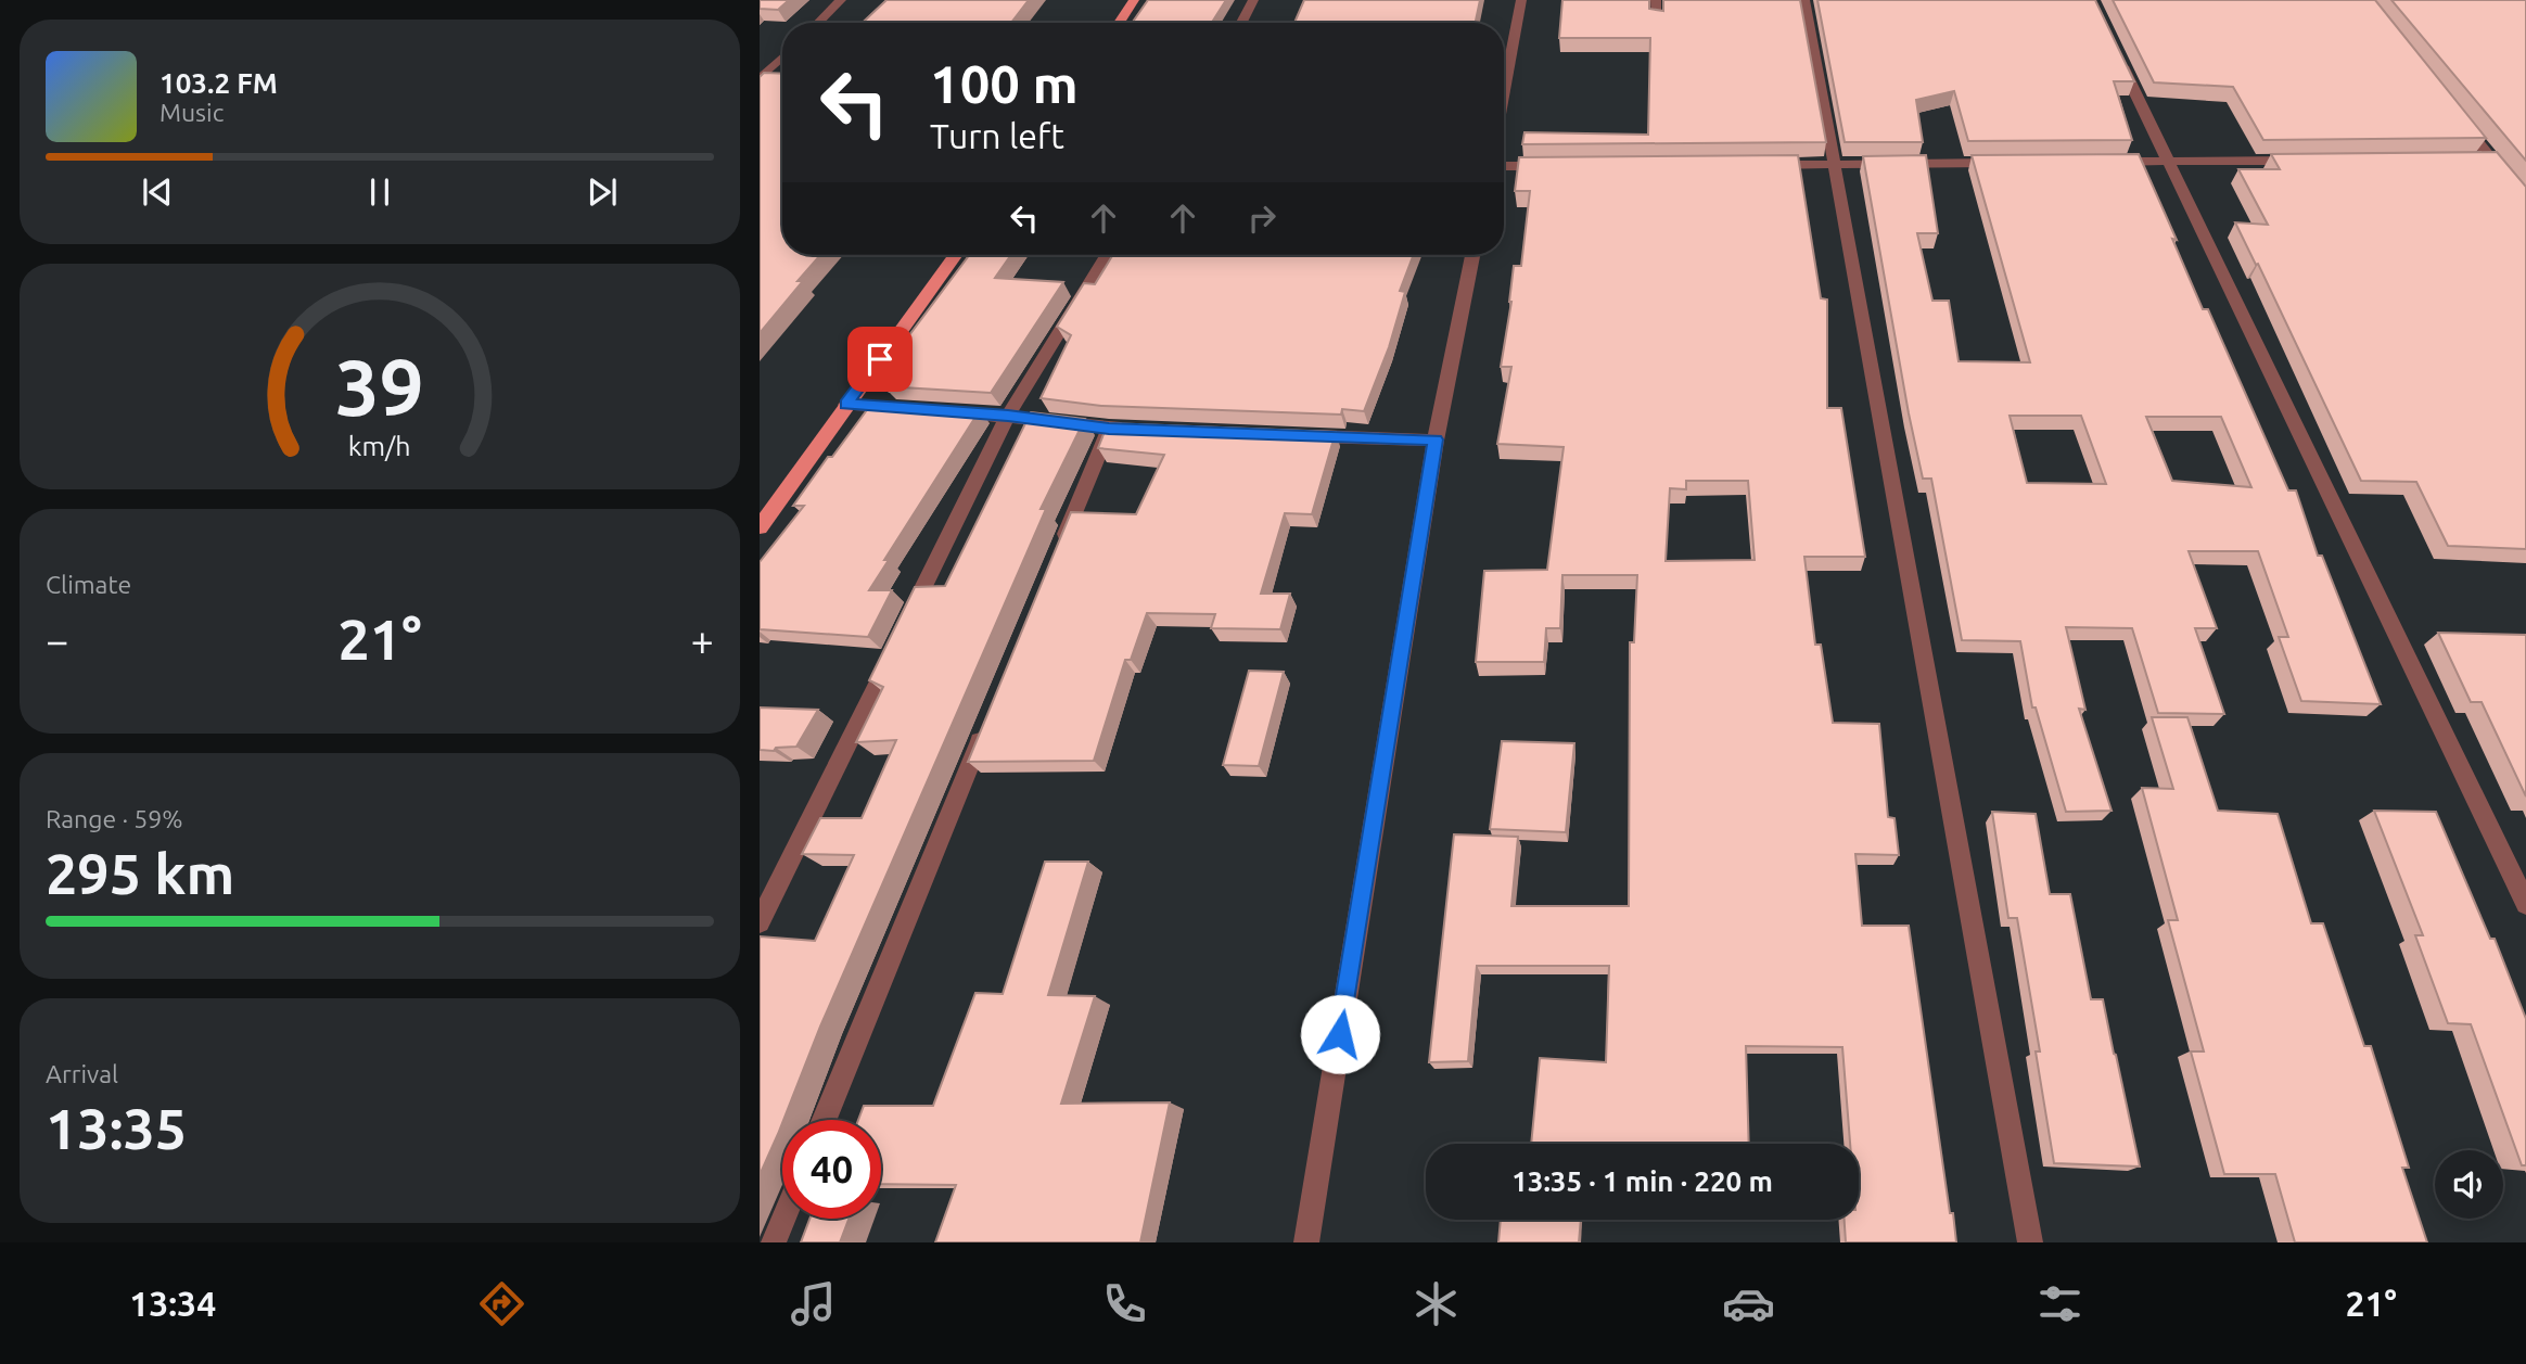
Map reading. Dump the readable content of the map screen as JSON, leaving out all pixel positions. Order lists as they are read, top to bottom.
{
  "page": {
    "turn": ["100 m", "Turn left"],
    "song": ["103.2 FM", "Music"],
    "tile": [
      "Climate",
      ["Range · 59%", "295 km"],
      ["Arrival", "13:35"]
    ],
    "heat": ["−", "21°", "+"],
    "limit": "40",
    "trip": "13:35 · 1 min · 220 m",
    "tabs": ["13:34", "21°"],
    "gauge": ["39", "km/h"]
  }
}
